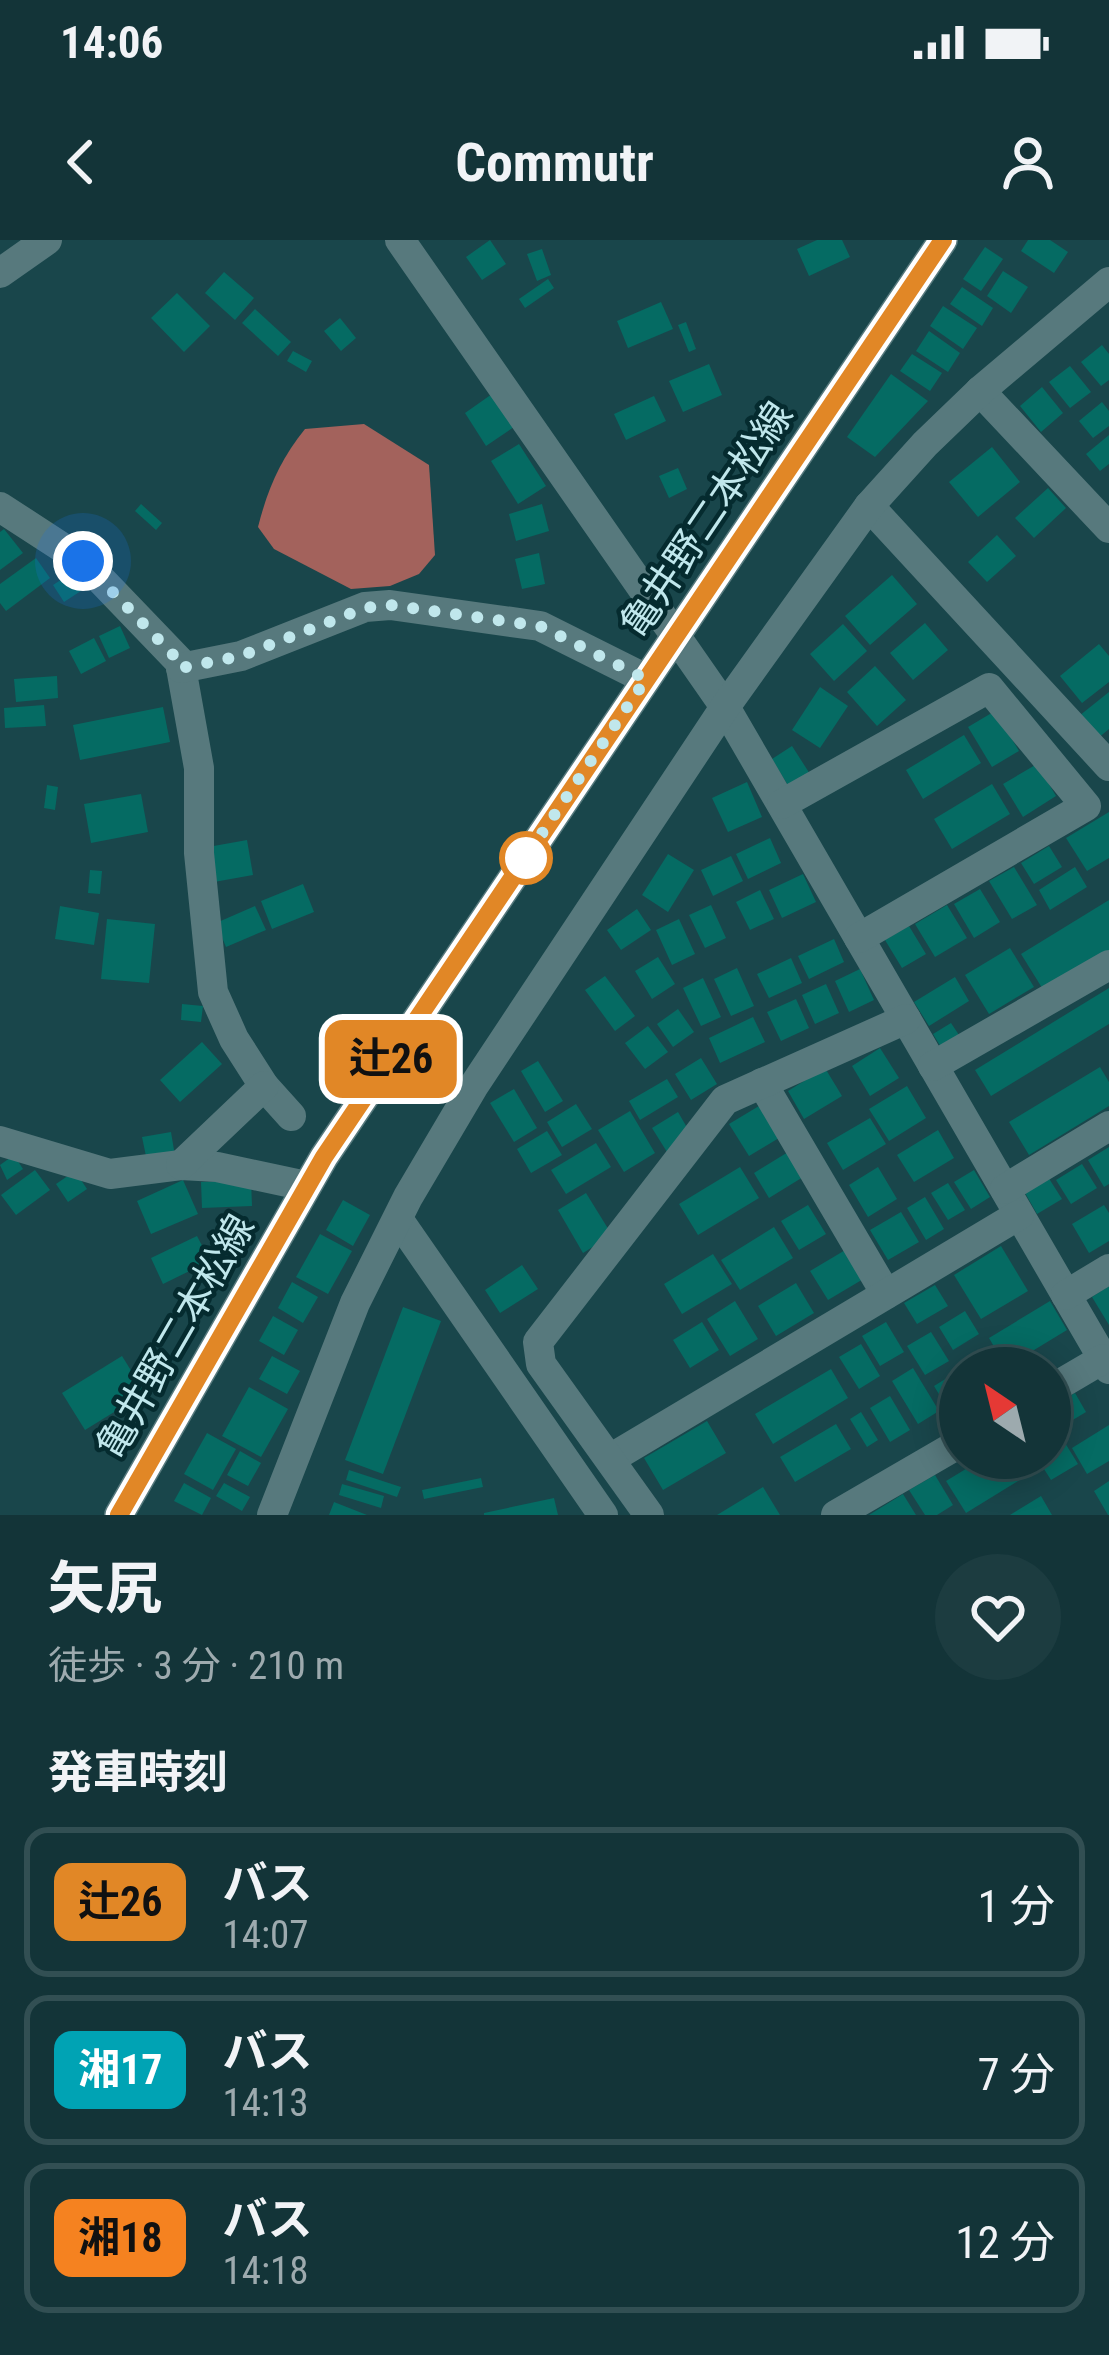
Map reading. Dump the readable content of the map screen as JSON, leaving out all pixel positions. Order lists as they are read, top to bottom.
{
  "streets": {
    "street": ["亀井野二本松線"]
  },
  "lines": ["bus line 辻26"],
  "north": "top left",
  "page": {
    "status": "14:06",
    "header": "Commutr",
    "on_map": "辻26",
    "heading": [
      ["矢尻", "徒歩 · 3 分 · 210 m"],
      "発車時刻"
    ],
    "list": [
      {
        "mark": "辻26",
        "name": "バス",
        "note": "14:07",
        "value": "1 分"
      },
      {
        "mark": "湘17",
        "name": "バス",
        "note": "14:13",
        "value": "7 分"
      },
      {
        "mark": "湘18",
        "name": "バス",
        "note": "14:18",
        "value": "12 分"
      }
    ]
  }
}
